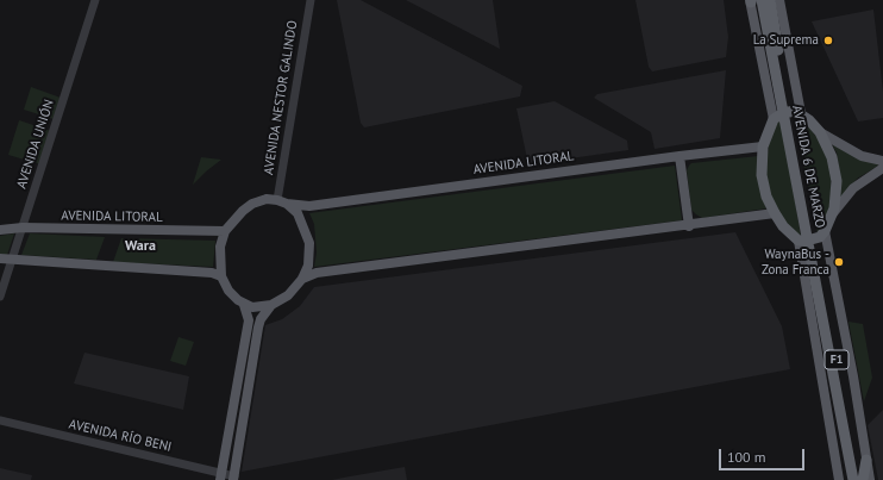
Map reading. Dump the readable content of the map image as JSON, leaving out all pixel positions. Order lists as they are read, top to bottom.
{
  "streets": {
    "highway": ["AVENIDA 6 DE MARZO", "F1"],
    "main road": ["AVENIDA LITORAL"],
    "street": ["AVENIDA NESTOR GALINDO", "AVENIDA UNIÓN", "AVENIDA RÍO BENI"]
  },
  "crossings": [
    ["AVENIDA NESTOR GALINDO", "AVENIDA LITORAL"],
    ["AVENIDA UNIÓN", "AVENIDA LITORAL"]
  ],
  "districts": ["Wara"],
  "places": ["La Suprema", "WaynaBus - Zona Franca"],
  "scale_bar": "100 m"
}
